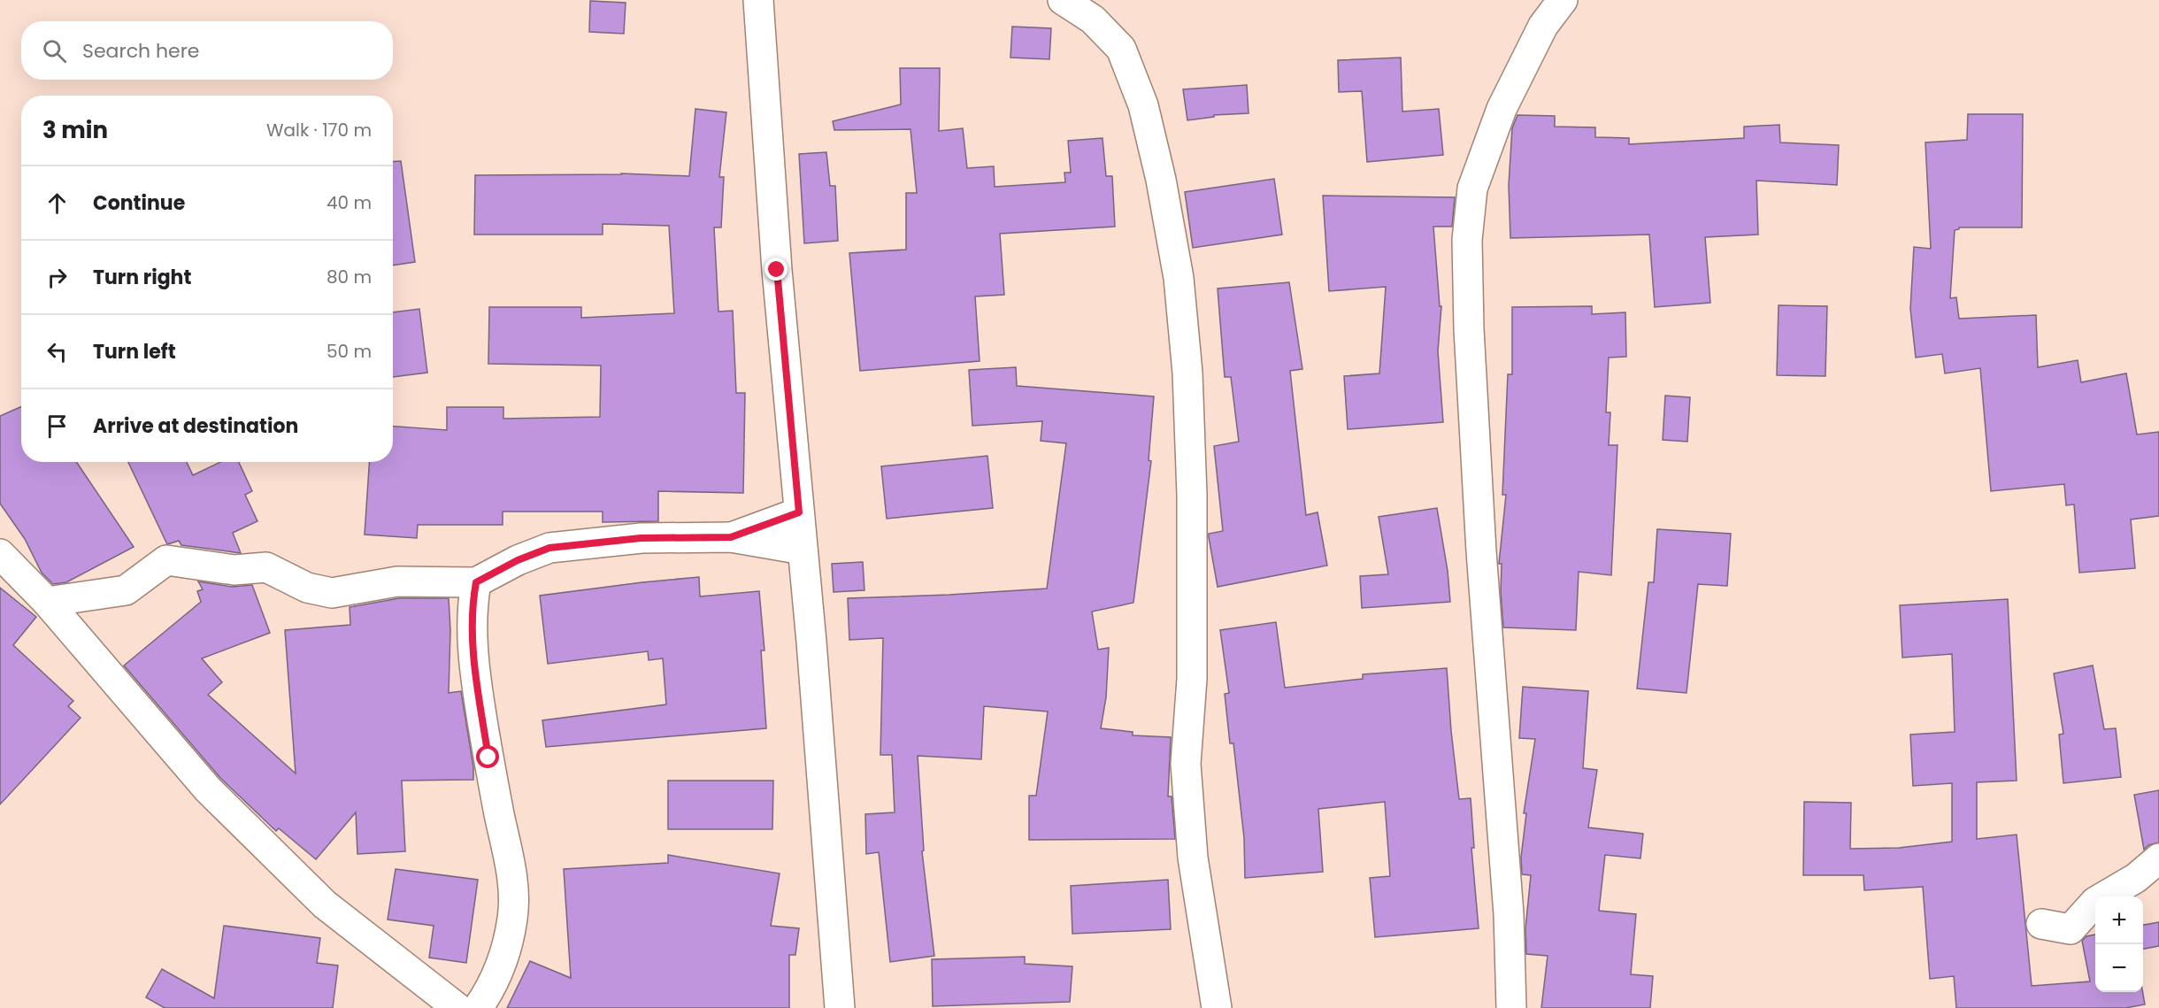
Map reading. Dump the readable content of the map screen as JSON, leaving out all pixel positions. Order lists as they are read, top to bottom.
{
  "page": {
    "search": "Search here",
    "heading": ["3 min", "Walk · 170 m"],
    "list": [
      ["Continue", "40 m"],
      ["Turn right", "80 m"],
      ["Turn left", "50 m"],
      "Arrive at destination"
    ],
    "map_buttons": ["+", "−"]
  }
}
